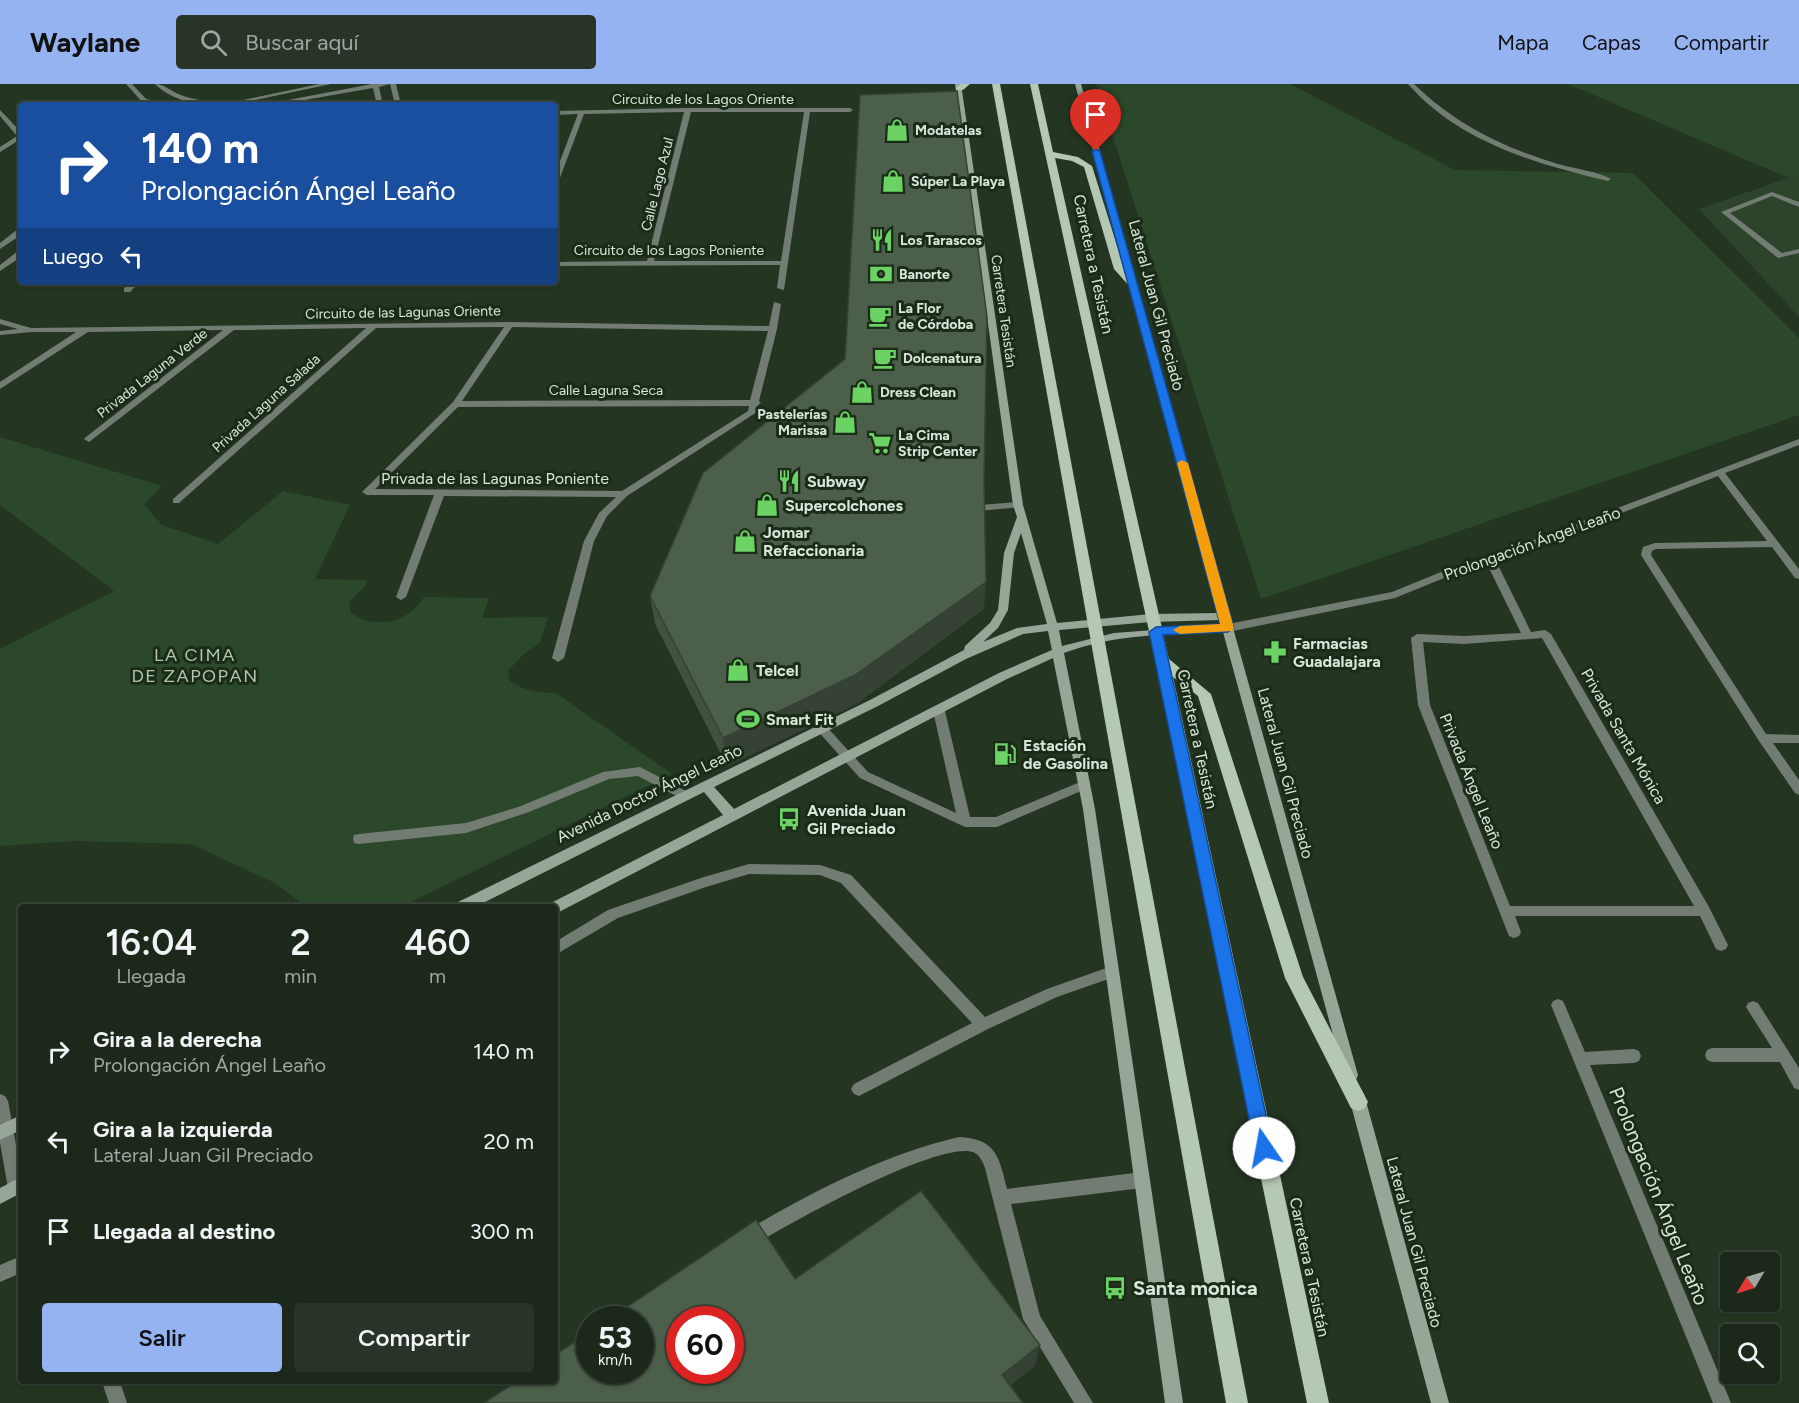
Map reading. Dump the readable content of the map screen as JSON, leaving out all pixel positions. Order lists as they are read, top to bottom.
{
  "streets": {
    "main road": [
      "Carretera a Tesistán",
      "Lateral Juan Gil Preciado",
      "Carretera Tesistán",
      "Prolongación Ángel Leaño",
      "Avenida Doctor Ángel Leaño"
    ],
    "street": [
      "Circuito de los Lagos Oriente",
      "Calle Lago Azul",
      "Circuito de los Lagos Poniente",
      "Circuito de las Lagunas Oriente",
      "Privada Laguna Verde",
      "Calle Laguna Seca",
      "Privada Laguna Salada",
      "Privada de las Lagunas Poniente",
      "Privada Santa Mónica",
      "Privada Ángel Leaño"
    ]
  },
  "crossings": [
    ["Circuito de los Lagos Oriente", "Calle Lago Azul"],
    ["Calle Lago Azul", "Circuito de los Lagos Poniente"],
    ["Carretera a Tesistán", "Prolongación Ángel Leaño"],
    ["Lateral Juan Gil Preciado", "Prolongación Ángel Leaño"],
    ["Circuito de las Lagunas Oriente", "Privada Laguna Verde"],
    ["Circuito de las Lagunas Oriente", "Privada Laguna Salada"],
    ["Calle Laguna Seca", "Privada de las Lagunas Poniente"],
    ["Prolongación Ángel Leaño", "Avenida Doctor Ángel Leaño"],
    ["Privada Santa Mónica", "Privada Ángel Leaño"]
  ],
  "districts": ["LA CIMA DE ZAPOPAN"],
  "places": {
    "shop": [
      "Modatelas",
      "Súper La Playa",
      "Dress Clean",
      "Pastelerías Marissa",
      "Supercolchones",
      "Jomar Refaccionaria",
      "Telcel"
    ],
    "restaurant": ["Los Tarascos", "Subway"],
    "bank": ["Banorte"],
    "cafe": ["La Flor de Córdoba", "Dolcenatura"],
    "supermarket": ["La Cima Strip Center"],
    "pharmacy": ["Farmacias Guadalajara"],
    "sports": ["Smart Fit"],
    "fuel station": ["Estación de Gasolina"],
    "bus stop": ["Avenida Juan Gil Preciado", "Santa monica"]
  },
  "north": "bottom left",
  "page": {
    "header": "Waylane",
    "search": "Buscar aquí",
    "nav": ["Mapa", "Capas", "Compartir"],
    "turn": ["140 m", "Prolongación Ángel Leaño"],
    "then": "Luego",
    "eta": [
      "16:04",
      "Llegada",
      "2",
      "min",
      "460",
      "m"
    ],
    "list": [
      {
        "name": "Gira a la derecha",
        "note": "Prolongación Ángel Leaño",
        "value": "140 m"
      },
      {
        "name": "Gira a la izquierda",
        "note": "Lateral Juan Gil Preciado",
        "value": "20 m"
      },
      {
        "name": "Llegada al destino",
        "value": "300 m"
      }
    ],
    "buttons": ["Salir", "Compartir"],
    "speed": "53 km/h",
    "limit": "60"
  }
}
